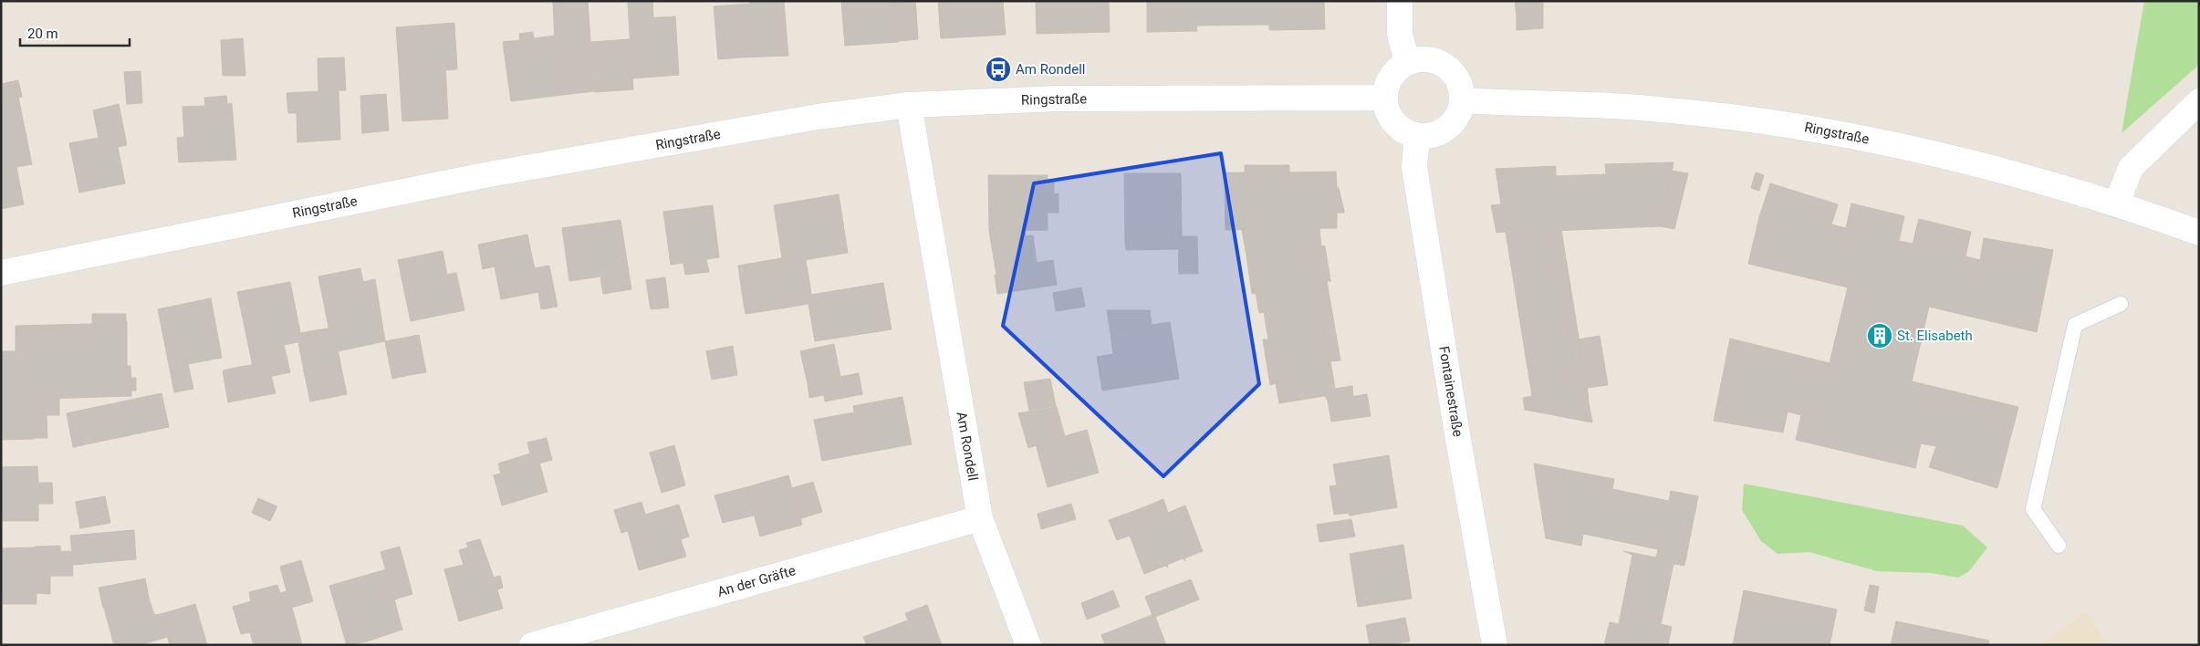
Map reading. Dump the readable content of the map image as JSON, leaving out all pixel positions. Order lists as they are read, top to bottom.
{
  "streets": {
    "street": [
      "Ringstraße",
      "Fontainestraße",
      "Am Rondell",
      "An der Gräfte"
    ]
  },
  "crossings": [
    ["Ringstraße", "Fontainestraße"],
    ["Ringstraße", "Am Rondell"],
    ["Am Rondell", "An der Gräfte"]
  ],
  "places": {
    "bus stop": ["Am Rondell"],
    "building": ["St. Elisabeth"]
  },
  "scale_bar": "20 m"
}
